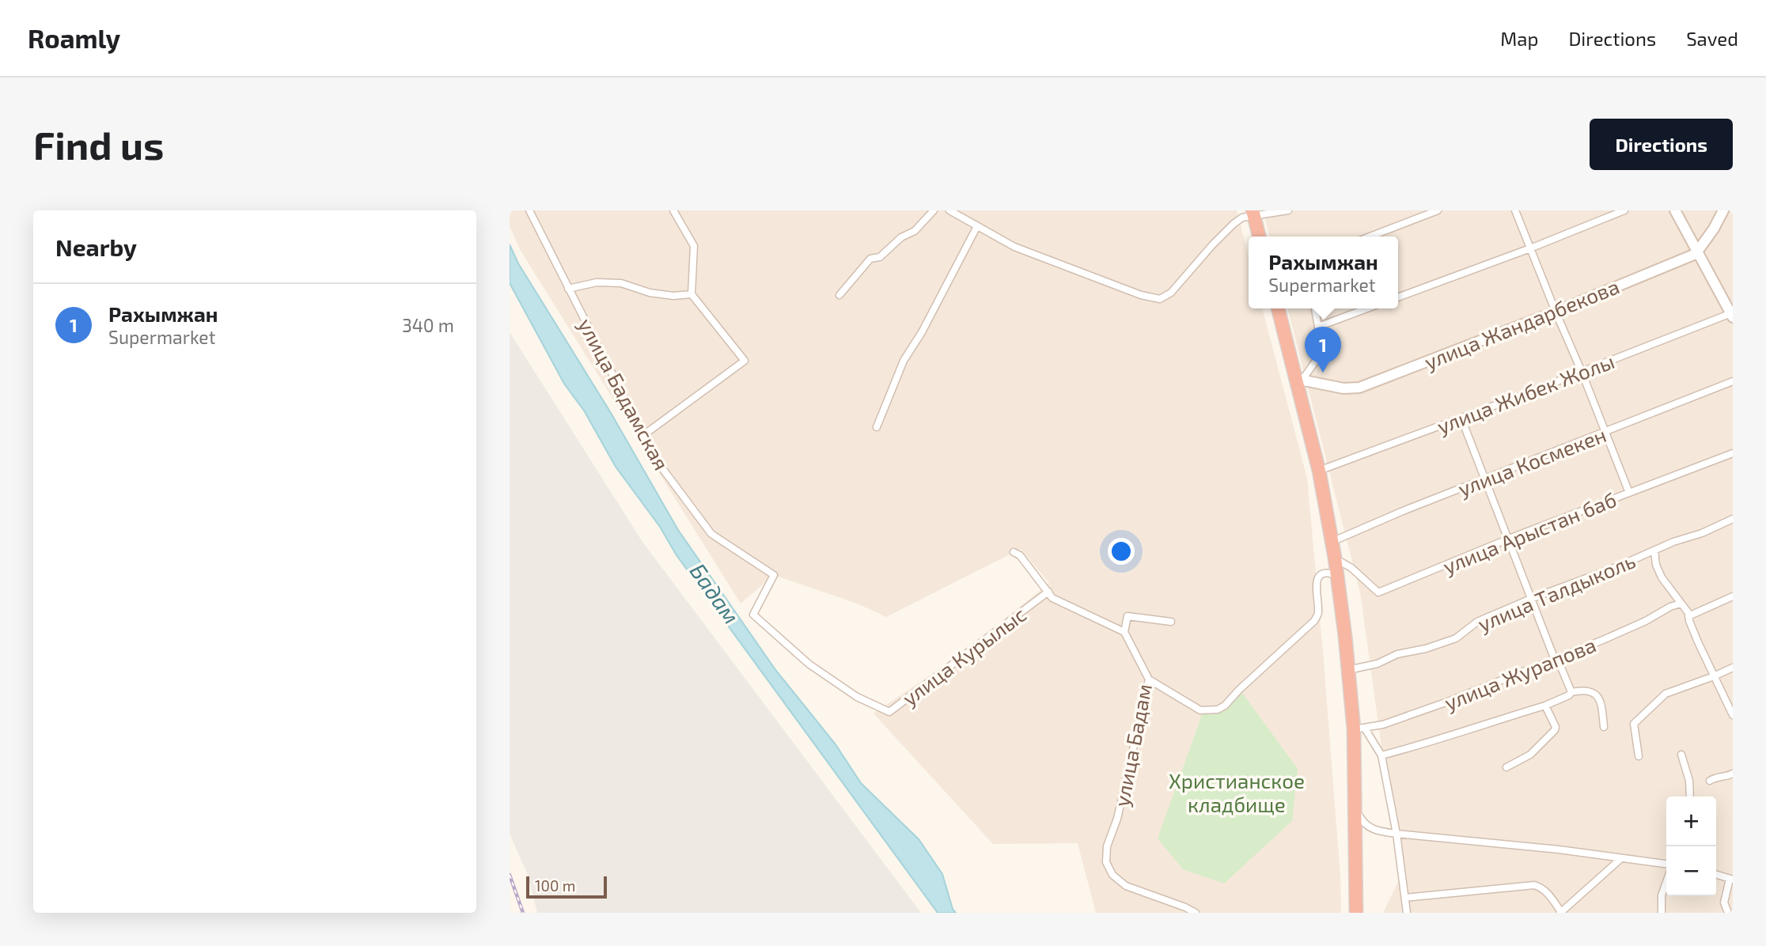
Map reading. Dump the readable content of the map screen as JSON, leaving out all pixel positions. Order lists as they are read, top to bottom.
{
  "streets": {
    "street": [
      "улица Жандарбекова",
      "улица Жибек Жолы",
      "улица Бадамская",
      "улица Космекен",
      "улица Арыстан баб",
      "улица Талдыколь",
      "улица Курылыс",
      "улица Журапова",
      "улица Бадам"
    ]
  },
  "crossings": [
    ["улица Бадамская", "улица Курылыс"]
  ],
  "water": ["Бадам"],
  "parks": ["Христианское кладбище"],
  "scale_bar": "100 m",
  "page": {
    "header": "Roamly",
    "nav": ["Map", "Directions", "Saved"],
    "buttons": "Directions",
    "title": "Find us",
    "heading": "Nearby",
    "popup": ["Рахымжан", "Supermarket"],
    "list": [
      {
        "mark": "1",
        "name": "Рахымжан",
        "note": "Supermarket",
        "value": "340 m"
      }
    ],
    "pins": "1",
    "map_buttons": ["+", "−"],
    "scale": "100 m"
  }
}
